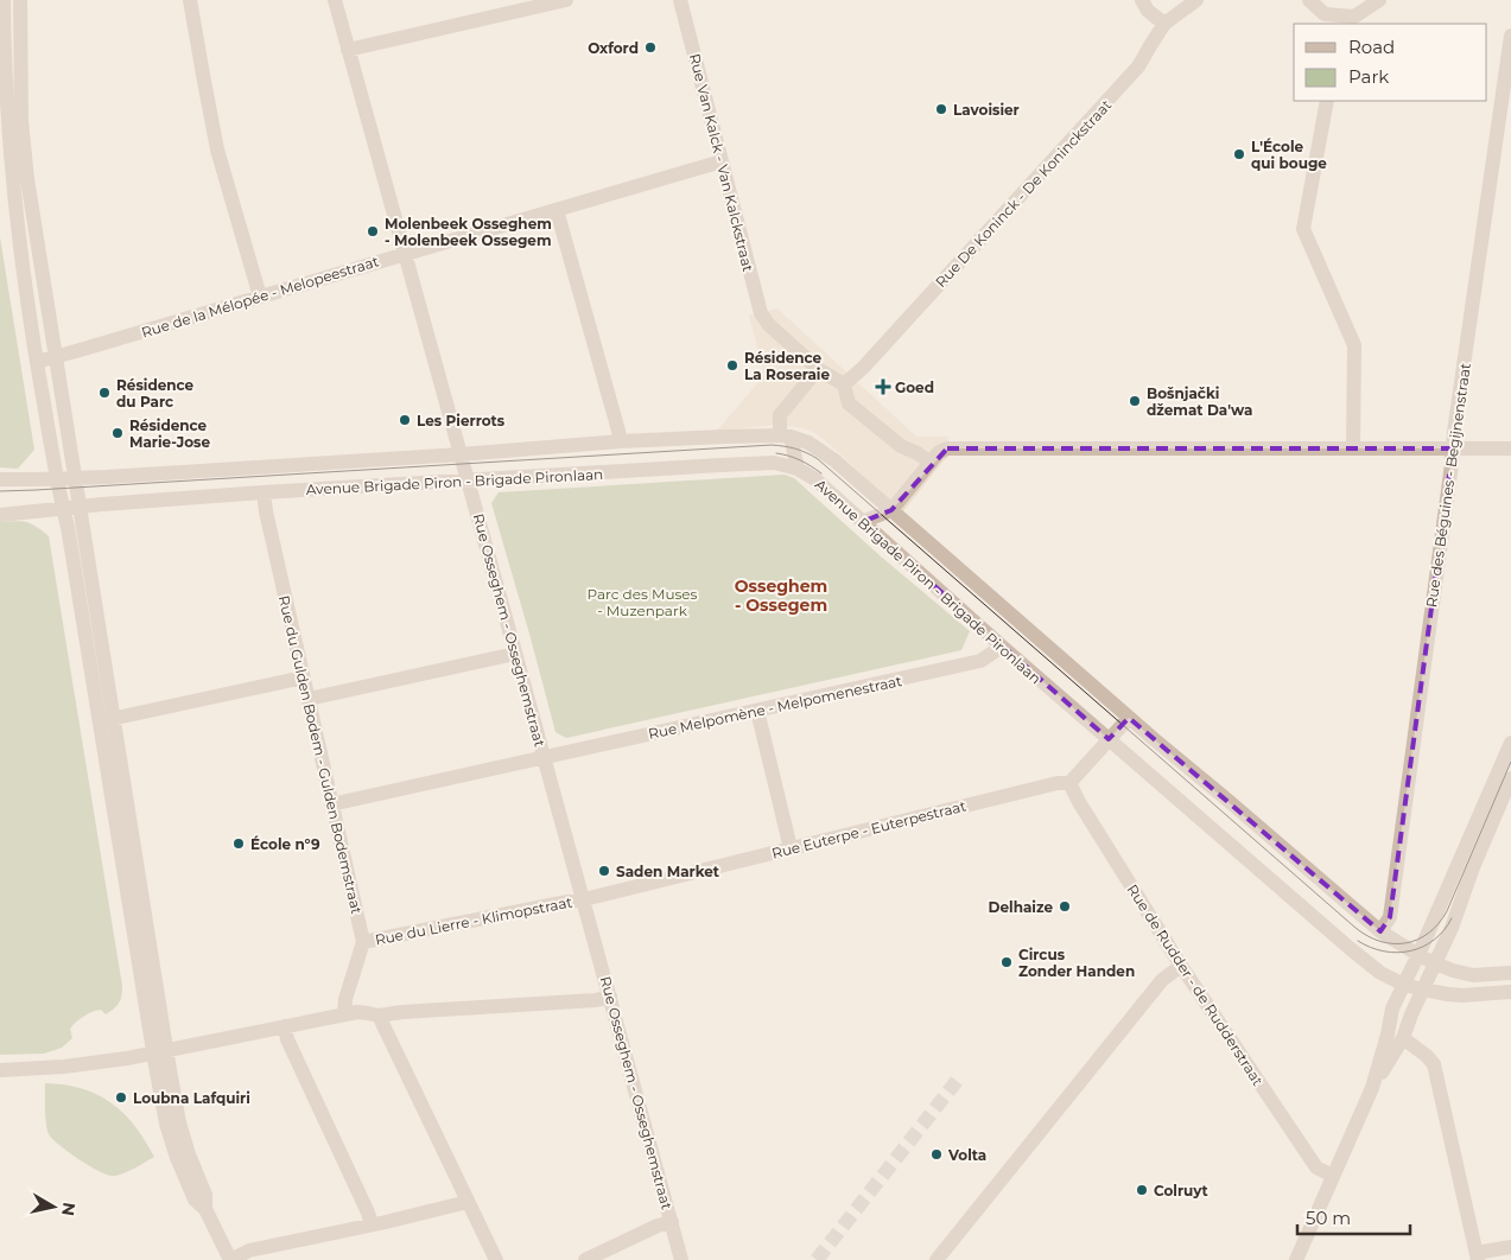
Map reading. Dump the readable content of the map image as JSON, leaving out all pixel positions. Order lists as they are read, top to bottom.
{
  "streets": {
    "street": [
      "Rue Van Kalck - Van Kalckstraat",
      "Rue De Koninck - De Koninckstraat",
      "Rue de la Mélopée - Melopeestraat",
      "Avenue Brigade Piron - Brigade Pironlaan",
      "Rue des Béguines - Begijnenstraat",
      "Rue Osseghem - Osseghemstraat",
      "Rue Melpomène - Melpomenestraat",
      "Rue du Gulden Bodem - Gulden Bodemstraat",
      "Rue Euterpe - Euterpestraat",
      "Rue du Lierre - Klimopstraat",
      "Rue de Rudder - de Rudderstraat"
    ]
  },
  "crossings": [
    ["Rue Van Kalck - Van Kalckstraat", "Rue de la Mélopée - Melopeestraat"],
    ["Rue de la Mélopée - Melopeestraat", "Rue Osseghem - Osseghemstraat"],
    ["Avenue Brigade Piron - Brigade Pironlaan", "Rue des Béguines - Begijnenstraat"],
    ["Avenue Brigade Piron - Brigade Pironlaan", "Rue Osseghem - Osseghemstraat"],
    ["Avenue Brigade Piron - Brigade Pironlaan", "Rue Melpomène - Melpomenestraat"],
    ["Avenue Brigade Piron - Brigade Pironlaan", "Rue du Gulden Bodem - Gulden Bodemstraat"],
    ["Rue Osseghem - Osseghemstraat", "Rue Melpomène - Melpomenestraat"],
    ["Rue Osseghem - Osseghemstraat", "Rue Euterpe - Euterpestraat"],
    ["Rue Osseghem - Osseghemstraat", "Rue du Lierre - Klimopstraat"],
    ["Rue Melpomène - Melpomenestraat", "Rue du Gulden Bodem - Gulden Bodemstraat"],
    ["Rue du Gulden Bodem - Gulden Bodemstraat", "Rue du Lierre - Klimopstraat"],
    ["Rue Euterpe - Euterpestraat", "Rue du Lierre - Klimopstraat"],
    ["Rue Euterpe - Euterpestraat", "Rue de Rudder - de Rudderstraat"]
  ],
  "districts": ["Osseghem - Ossegem"],
  "parks": ["Parc des Muses - Muzenpark"],
  "places": {
    "other": [
      "Oxford",
      "Lavoisier",
      "L'École qui bouge",
      "Molenbeek Osseghem - Molenbeek Ossegem",
      "Résidence La Roseraie",
      "Résidence du Parc",
      "Bošnjački džemat Da'wa",
      "Les Pierrots",
      "Résidence Marie-Jose",
      "École n°9",
      "Saden Market",
      "Delhaize",
      "Circus Zonder Handen",
      "Loubna Lafquiri",
      "Volta",
      "Colruyt"
    ],
    "health": ["Goed"]
  },
  "legend": ["Road", "Park"],
  "scale_bar": "50 m",
  "north": "right"
}
